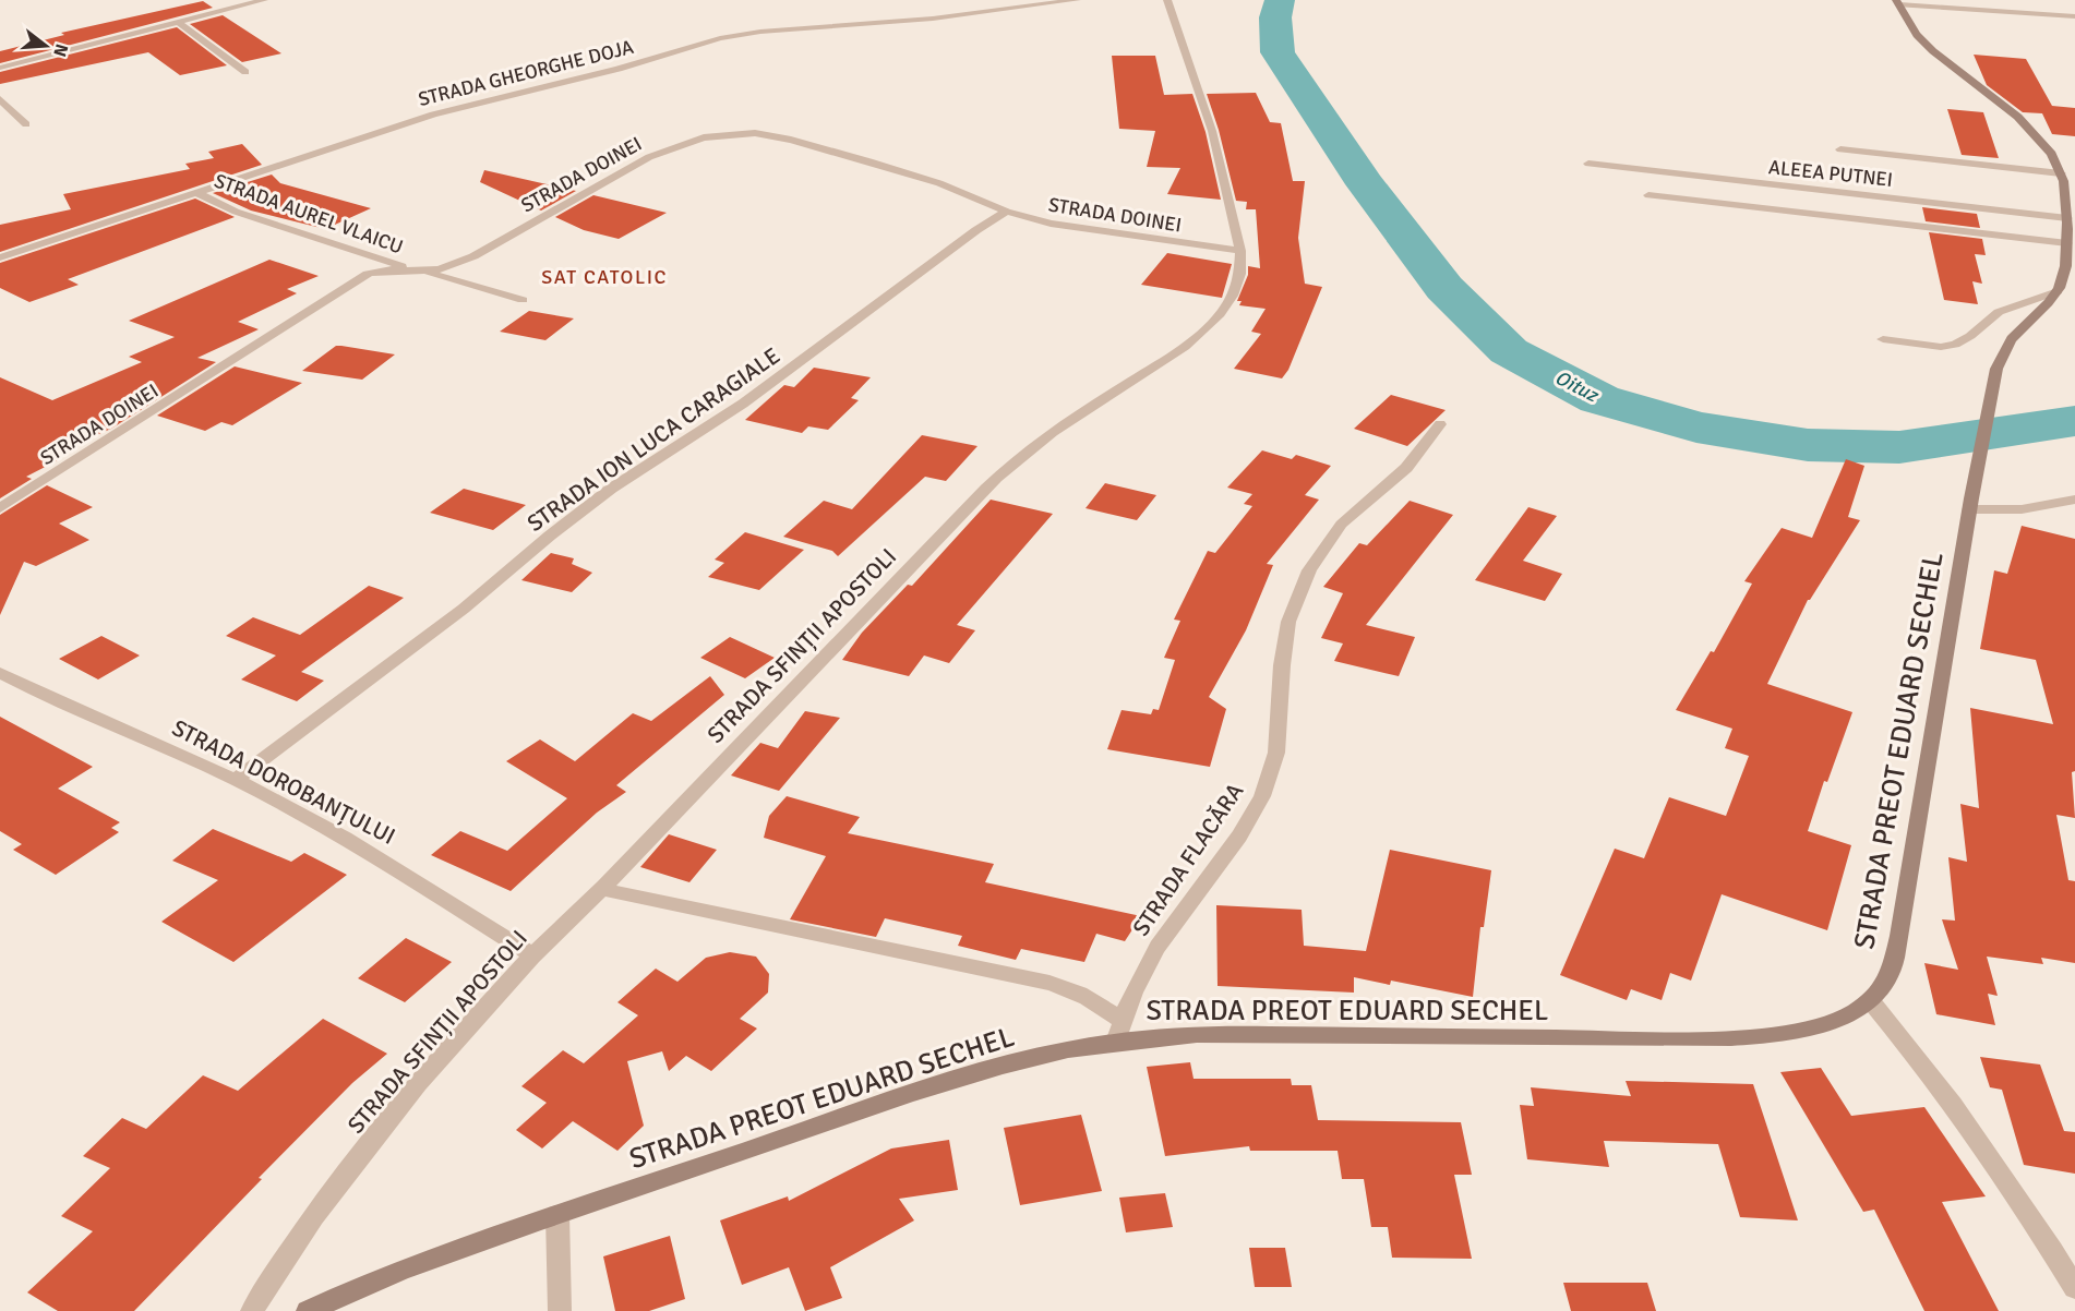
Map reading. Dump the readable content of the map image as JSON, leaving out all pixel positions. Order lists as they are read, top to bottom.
{
  "streets": {
    "street": [
      "STRADA GHEORGHE DOJA",
      "ALEEA PUTNEI",
      "STRADA DOINEI",
      "STRADA AUREL VLAICU",
      "STRADA ION LUCA CARAGIALE",
      "STRADA SFINȚII APOSTOLI",
      "STRADA PREOT EDUARD SECHEL",
      "STRADA DOROBANȚULUI",
      "STRADA FLACĂRA"
    ]
  },
  "crossings": [
    ["STRADA GHEORGHE DOJA", "STRADA AUREL VLAICU"],
    ["STRADA DOINEI", "STRADA AUREL VLAICU"],
    ["STRADA DOINEI", "STRADA ION LUCA CARAGIALE"],
    ["STRADA DOINEI", "STRADA SFINȚII APOSTOLI"],
    ["STRADA ION LUCA CARAGIALE", "STRADA DOROBANȚULUI"],
    ["STRADA SFINȚII APOSTOLI", "STRADA DOROBANȚULUI"],
    ["STRADA PREOT EDUARD SECHEL", "STRADA FLACĂRA"]
  ],
  "districts": ["SAT CATOLIC"],
  "water": ["Oituz"],
  "north": "right"
}
